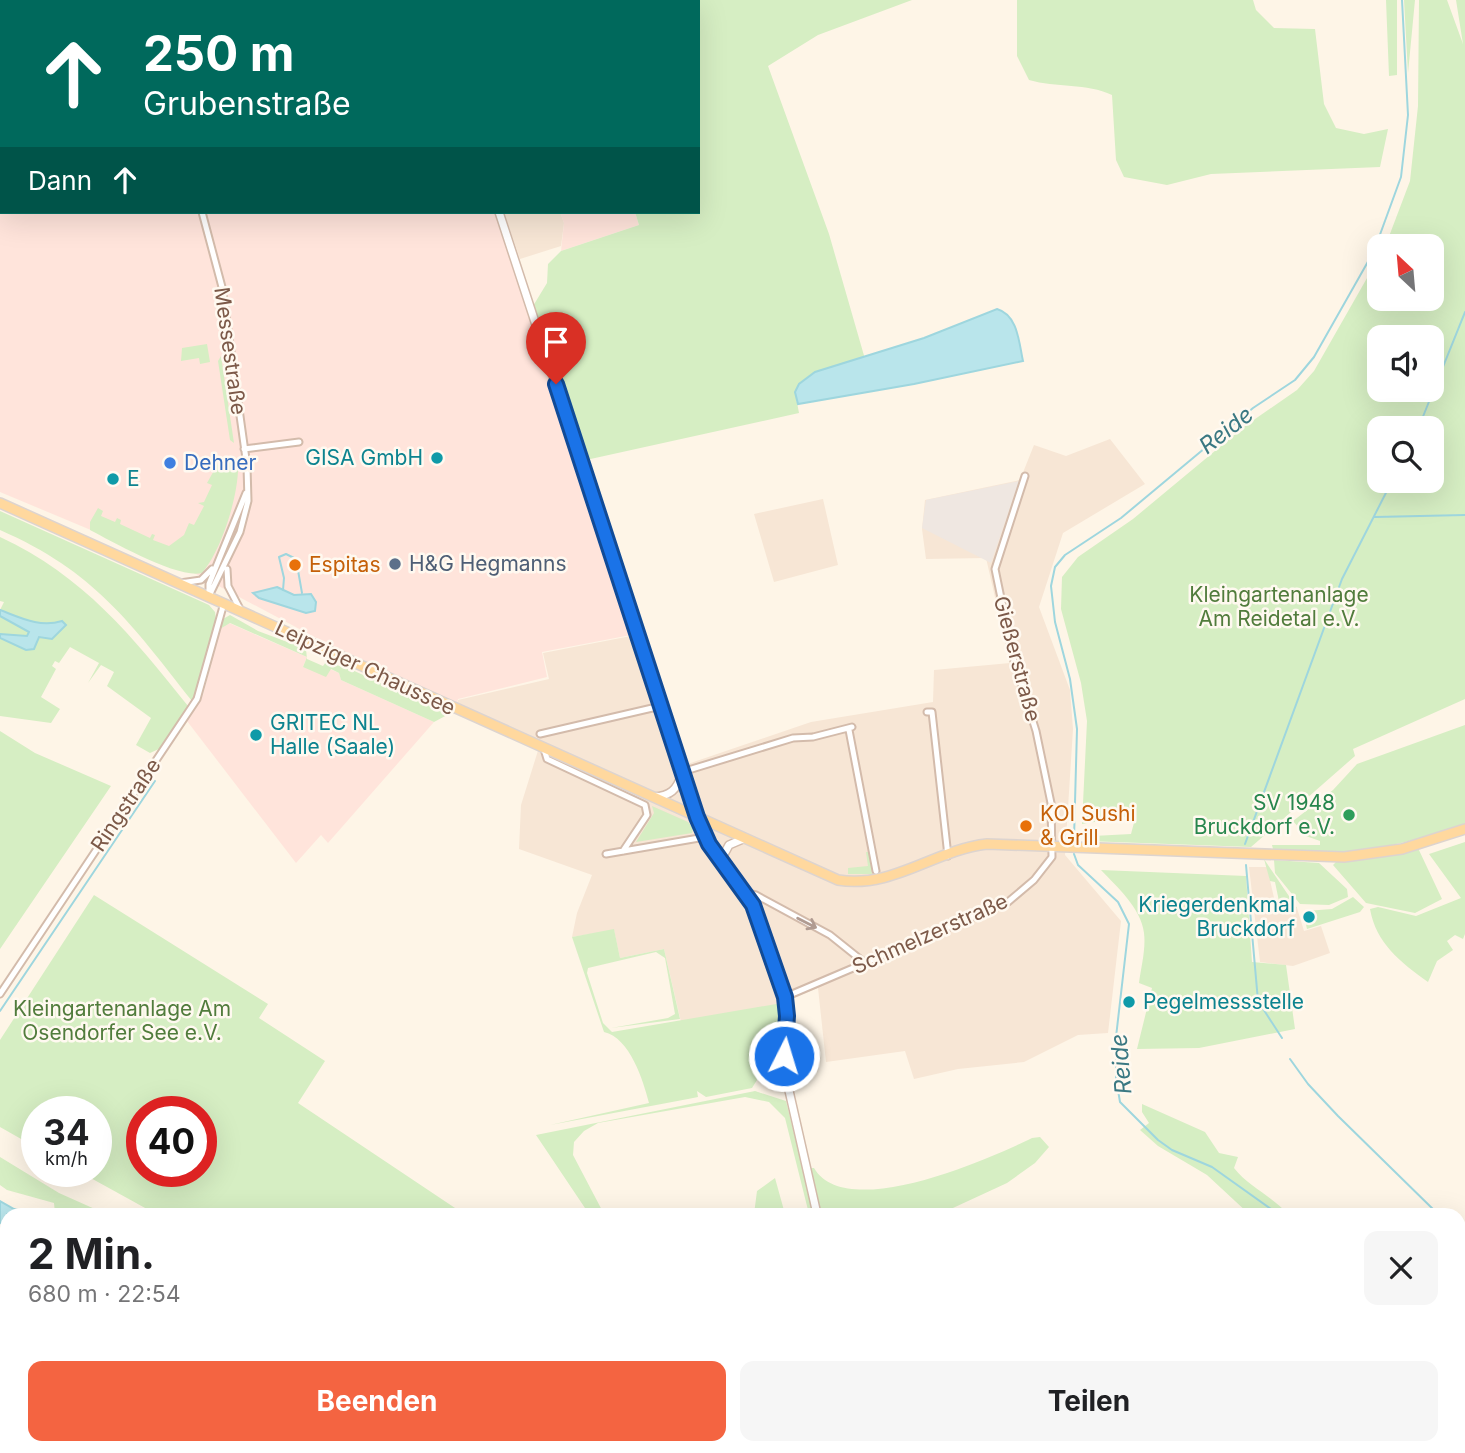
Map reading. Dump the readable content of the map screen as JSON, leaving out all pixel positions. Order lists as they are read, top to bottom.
{
  "streets": {
    "main road": ["Leipziger Chaussee"],
    "street": [
      "Messestraße",
      "Gießerstraße",
      "Ringstraße",
      "Schmelzerstraße"
    ]
  },
  "crossings": [
    ["Messestraße", "Leipziger Chaussee"],
    ["Gießerstraße", "Leipziger Chaussee"],
    ["Gießerstraße", "Schmelzerstraße"],
    ["Leipziger Chaussee", "Ringstraße"],
    ["Leipziger Chaussee", "Schmelzerstraße"]
  ],
  "water": ["Reide"],
  "parks": ["Kleingartenanlage Am Reidetal e.V.", "Kleingartenanlage Am Osendorfer See e.V."],
  "places": [
    "GISA GmbH",
    "Dehner",
    "E",
    "H&G Hegmanns",
    "Espitas",
    "GRITEC NL Halle (Saale)",
    "SV 1948 Bruckdorf e.V.",
    "KOI Sushi & Grill",
    "Kriegerdenkmal Bruckdorf",
    "Pegelmessstelle"
  ],
  "north": "top left",
  "page": {
    "turn": ["250 m", "Grubenstraße"],
    "then": "Dann",
    "speed": "34 km/h",
    "limit": "40",
    "heading": ["2 Min.", "680 m · 22:54"],
    "buttons": ["Beenden", "Teilen"]
  }
}
